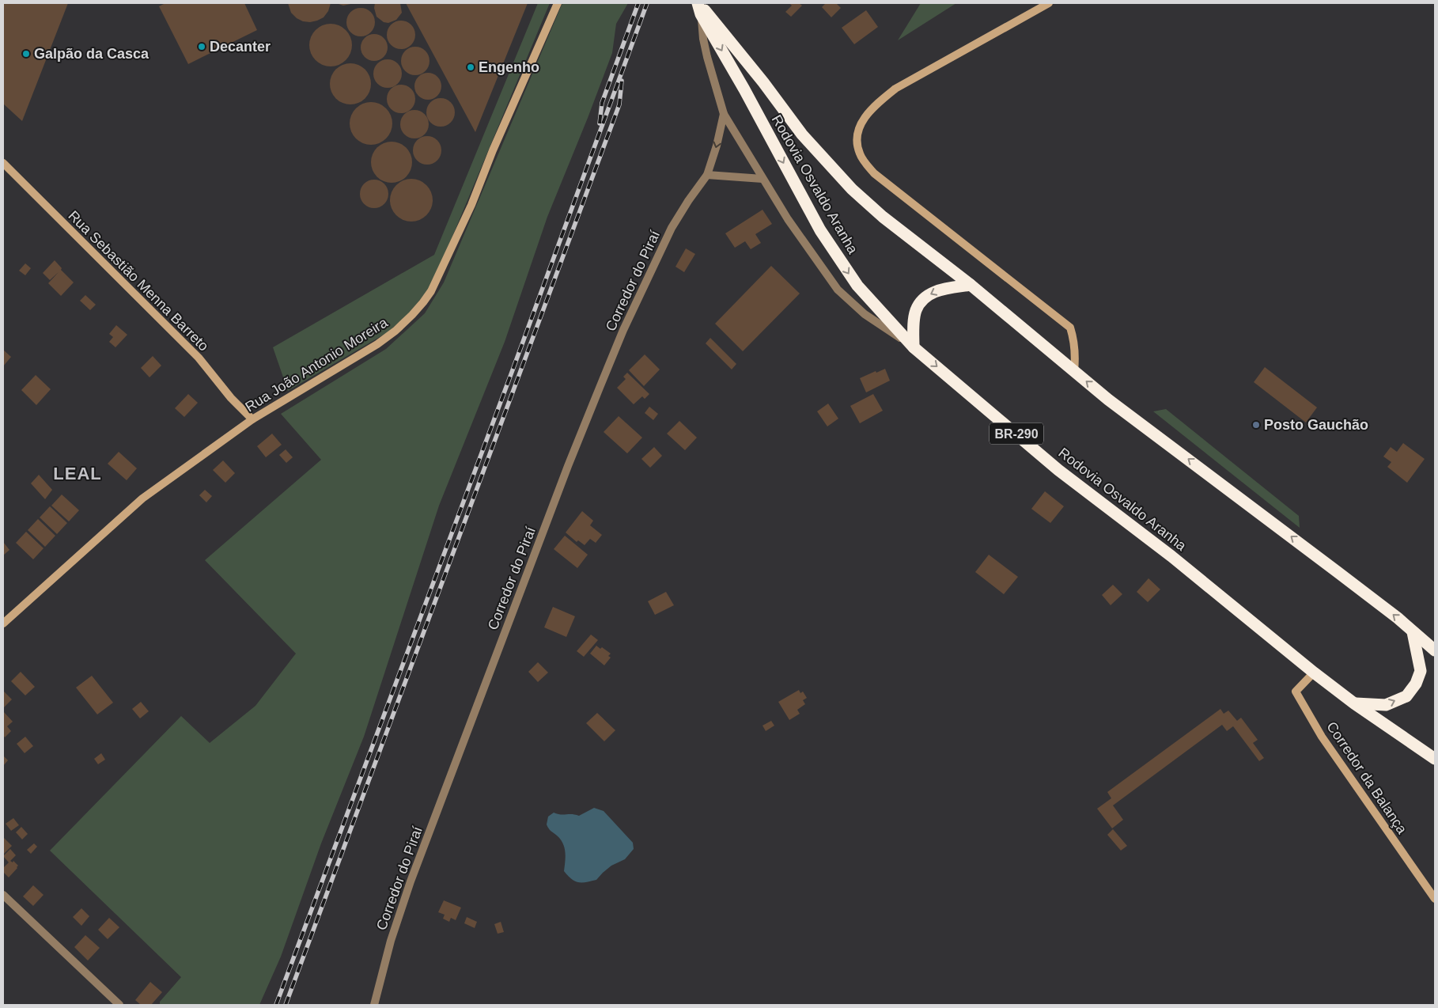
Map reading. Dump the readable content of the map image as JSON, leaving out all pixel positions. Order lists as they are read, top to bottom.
{
  "streets": {
    "highway": ["Rodovia Osvaldo Aranha", "BR-290"],
    "main road": ["Rua Sebastião Menna Barreto", "Rua João Antonio Moreira", "Corredor da Balança"],
    "street": ["Corredor do Piraí"]
  },
  "crossings": [
    ["Rodovia Osvaldo Aranha", "Corredor da Balança"],
    ["Rua Sebastião Menna Barreto", "Rua João Antonio Moreira"]
  ],
  "districts": ["LEAL"],
  "places": [
    "Decanter",
    "Galpão da Casca",
    "Engenho",
    "Posto Gauchão"
  ]
}
